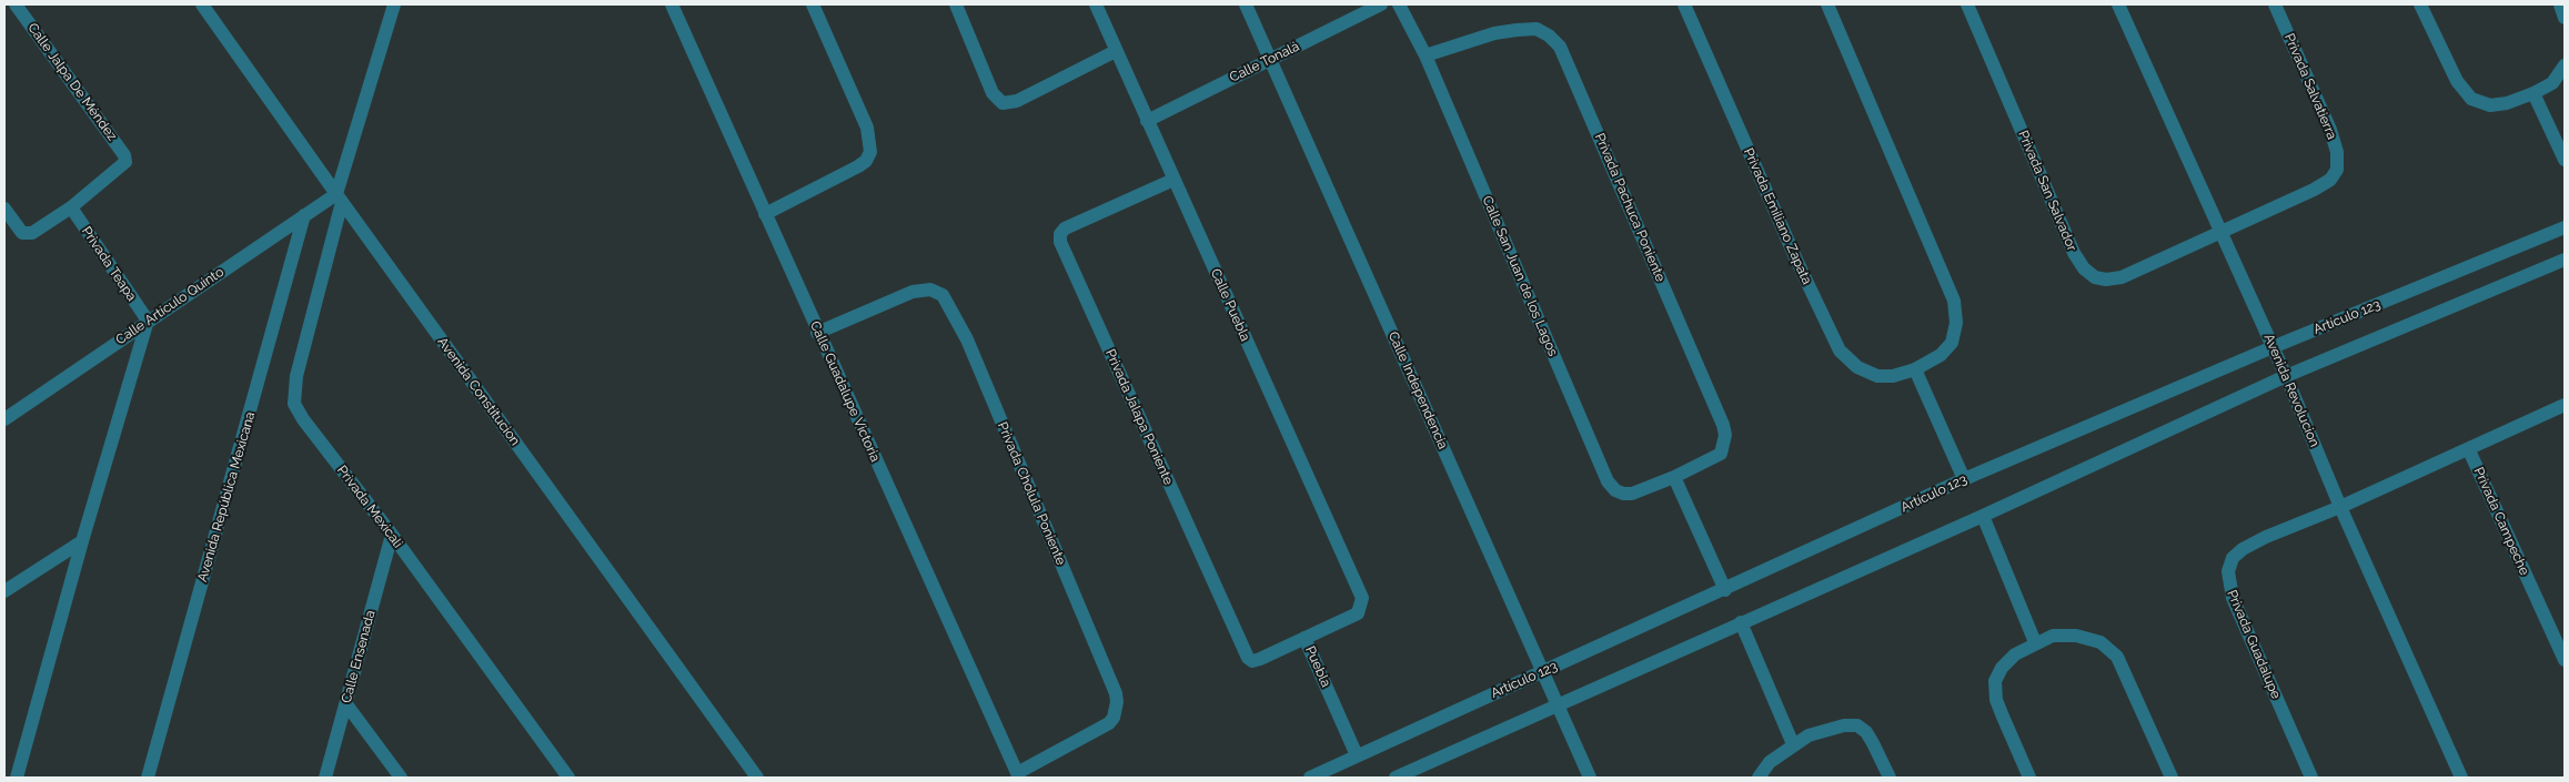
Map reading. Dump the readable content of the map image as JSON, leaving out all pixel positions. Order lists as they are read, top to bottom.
{
  "streets": {
    "street": [
      "Calle Tonalá",
      "Calle Jalpa De Méndez",
      "Privada Salvatierra",
      "Privada San Salvador",
      "Privada Pachuca Poniente",
      "Privada Emiliano Zapata",
      "Privada Teapa",
      "Calle San Juan de los Lagos",
      "Calle Puebla",
      "Calle Artículo Quinto",
      "Artículo 123",
      "Calle Independencia",
      "Avenida Revolucion",
      "Avenida Constitucion",
      "Calle Guadalupe Victoria",
      "Privada Jalapa Poniente",
      "Privada Cholula Poniente",
      "Avenida República Mexicana",
      "Privada Mexicali",
      "Privada Campeche",
      "Privada Guadalupe",
      "Calle Ensenada",
      "Puebla"
    ]
  },
  "crossings": [
    ["Calle Tonalá", "Calle Puebla"],
    ["Calle Tonalá", "Calle Independencia"],
    ["Calle Jalpa De Méndez", "Privada Teapa"],
    ["Privada Salvatierra", "Privada San Salvador"],
    ["Privada Salvatierra", "Avenida Revolucion"],
    ["Privada San Salvador", "Avenida Revolucion"],
    ["Privada Pachuca Poniente", "Calle San Juan de los Lagos"],
    ["Privada Teapa", "Calle Artículo Quinto"],
    ["Calle Puebla", "Privada Jalapa Poniente"],
    ["Calle Puebla", "Puebla"],
    ["Calle Artículo Quinto", "Avenida Constitucion"],
    ["Calle Artículo Quinto", "Avenida República Mexicana"],
    ["Calle Artículo Quinto", "Privada Mexicali"],
    ["Artículo 123", "Calle Independencia"],
    ["Artículo 123", "Avenida Revolucion"],
    ["Artículo 123", "Puebla"],
    ["Avenida Revolucion", "Privada Campeche"],
    ["Avenida Revolucion", "Privada Guadalupe"],
    ["Avenida Constitucion", "Privada Mexicali"],
    ["Calle Guadalupe Victoria", "Privada Cholula Poniente"],
    ["Privada Jalapa Poniente", "Puebla"],
    ["Privada Mexicali", "Calle Ensenada"],
    ["Privada Campeche", "Privada Guadalupe"]
  ]
}
